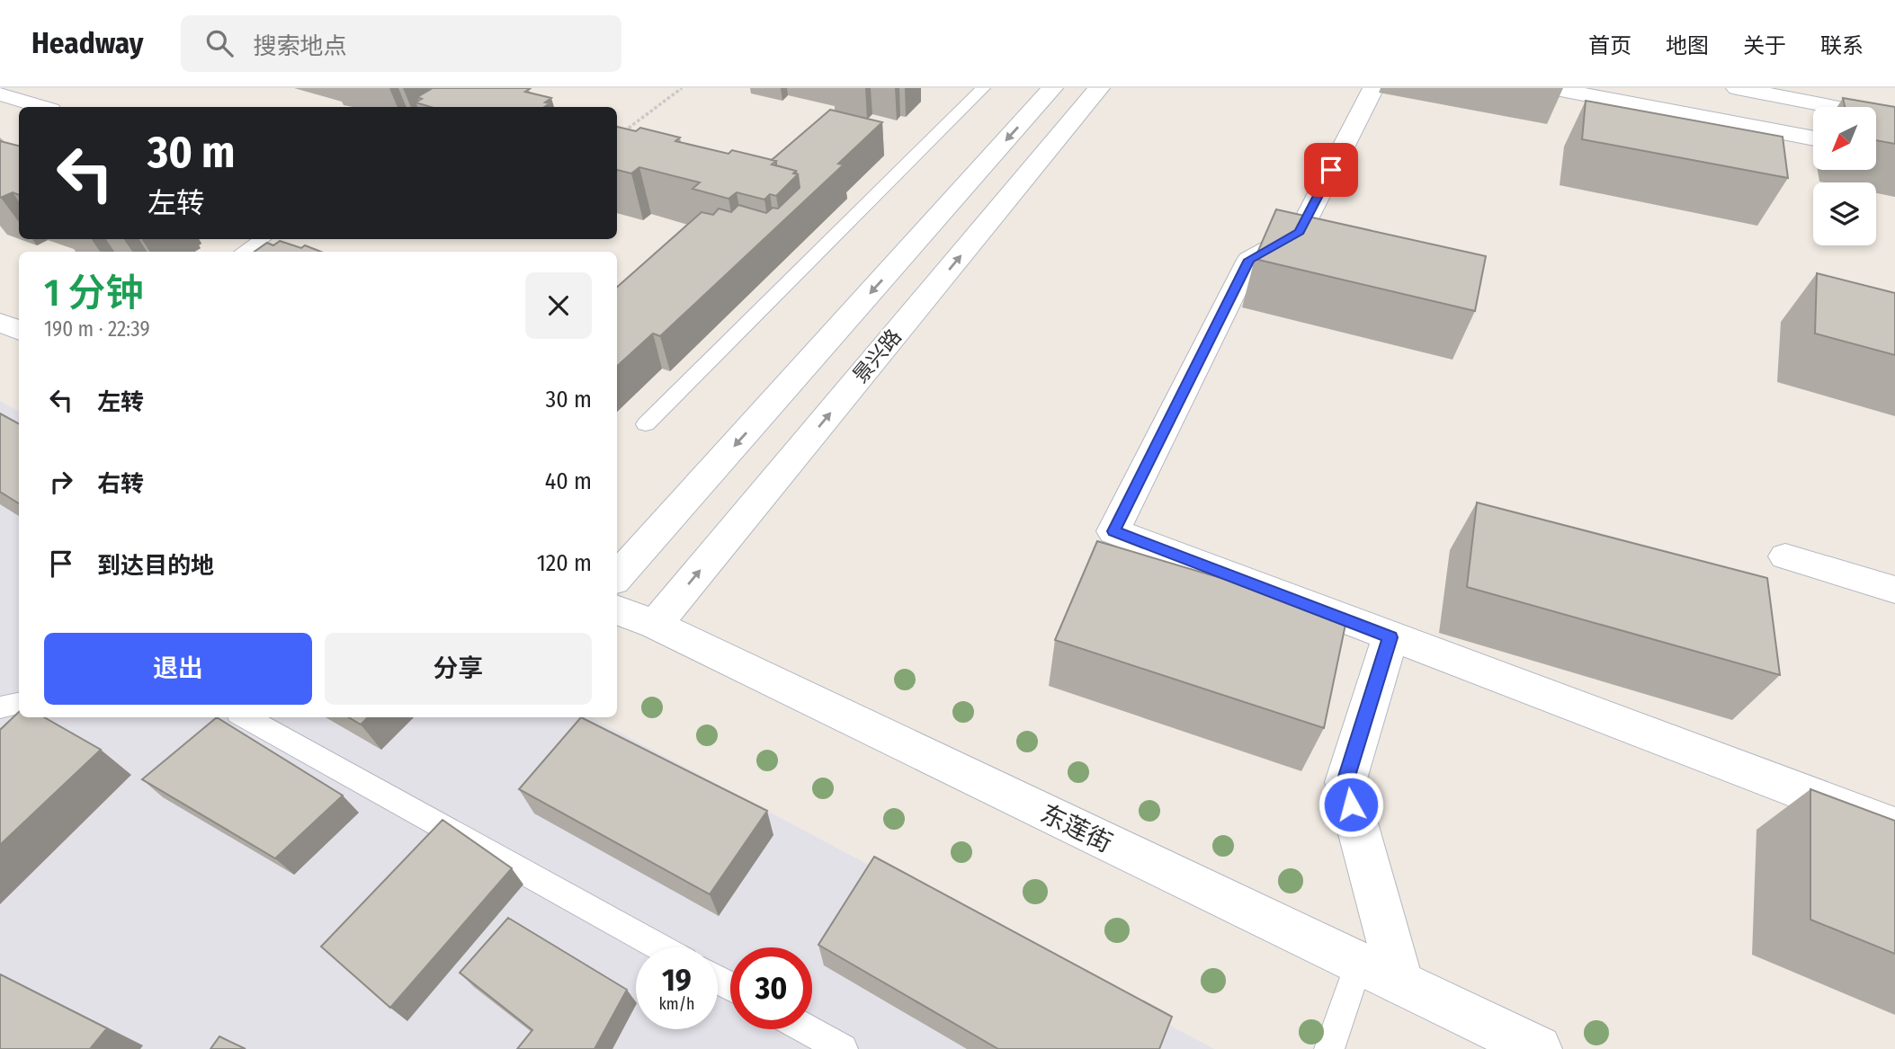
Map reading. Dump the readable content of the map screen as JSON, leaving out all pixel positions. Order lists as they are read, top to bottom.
{
  "streets": {
    "street": ["景兴路", "东莲街"]
  },
  "crossings": [
    ["景兴路", "东莲街"]
  ],
  "north": "bottom left",
  "page": {
    "header": "Headway",
    "search": "搜索地点",
    "nav": [
      "首页",
      "地图",
      "关于",
      "联系"
    ],
    "turn": ["30 m", "左转"],
    "heading": ["1 分钟", "190 m · 22:39"],
    "list": [
      {
        "name": "左转",
        "value": "30 m"
      },
      {
        "name": "右转",
        "value": "40 m"
      },
      {
        "name": "到达目的地",
        "value": "120 m"
      }
    ],
    "buttons": ["退出", "分享"],
    "speed": "19 km/h",
    "limit": "30"
  }
}
